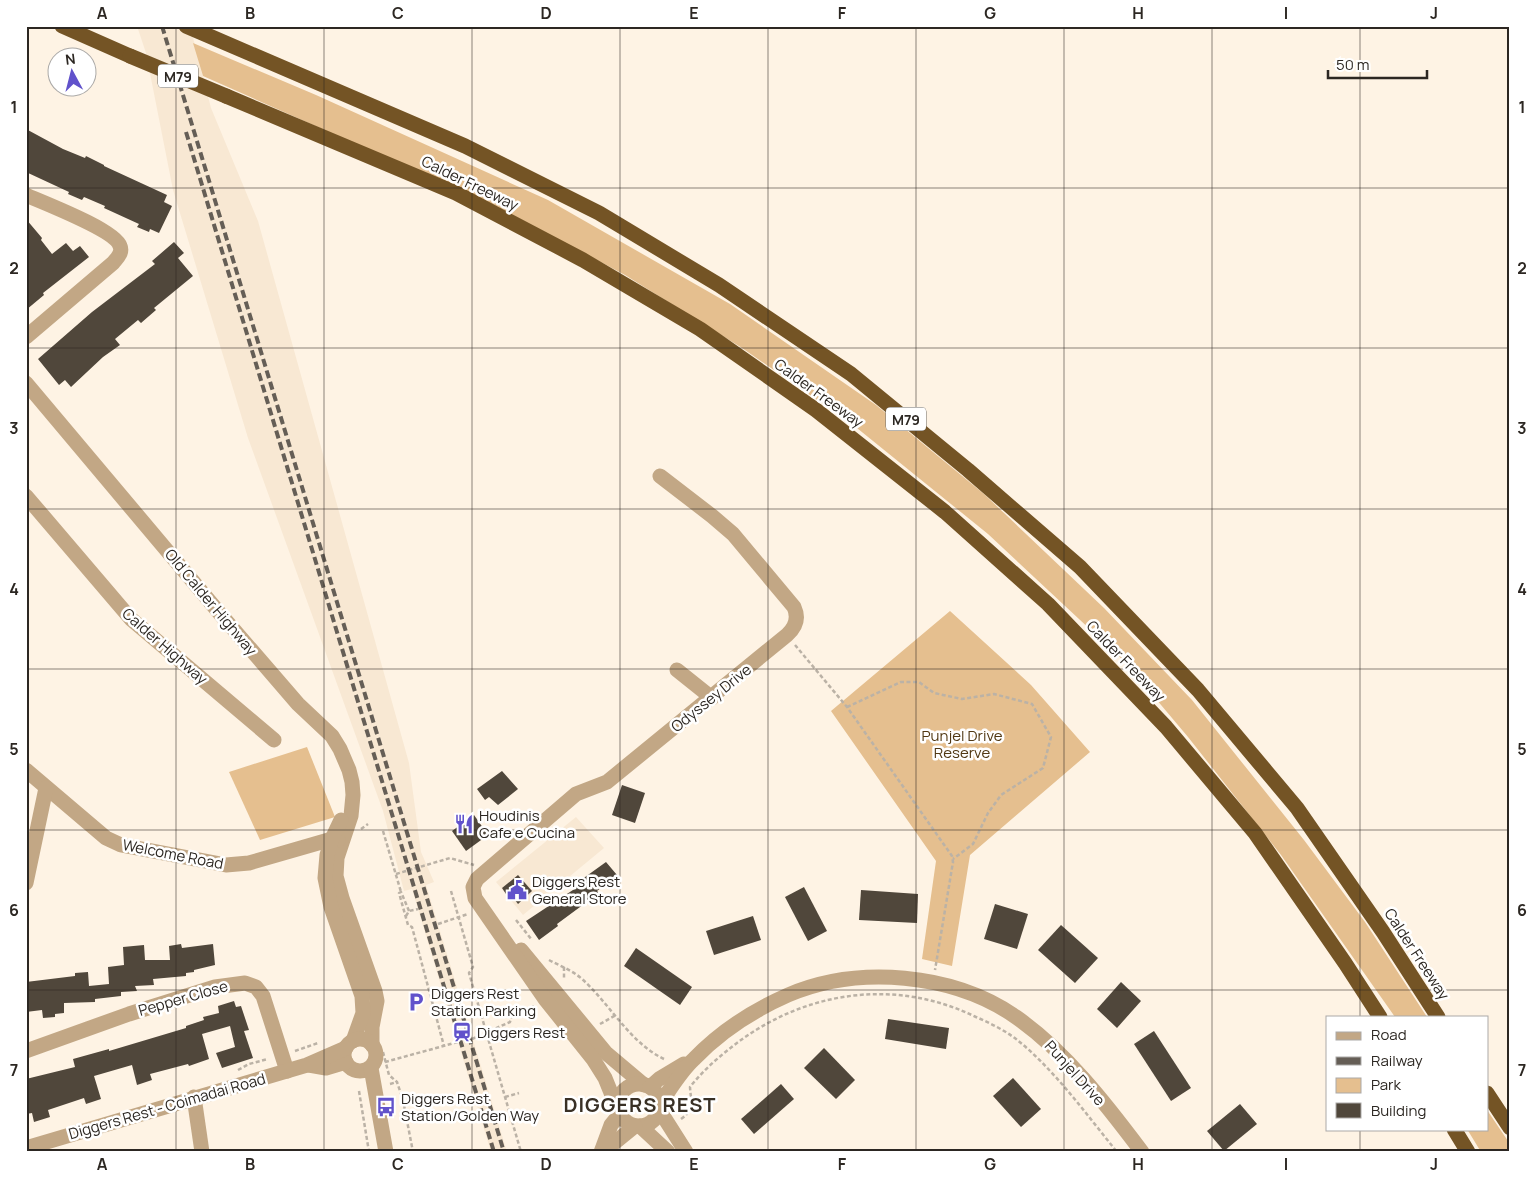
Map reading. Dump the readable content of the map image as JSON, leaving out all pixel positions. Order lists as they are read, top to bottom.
{
  "streets": {
    "highway": ["M79", "Calder Freeway"],
    "street": [
      "Old Calder Highway",
      "Calder Highway",
      "Odyssey Drive",
      "Welcome Road",
      "Pepper Close",
      "Punjel Drive",
      "Diggers Rest - Coimadai Road"
    ]
  },
  "crossings": [
    ["Old Calder Highway", "Welcome Road"],
    ["Pepper Close", "Diggers Rest - Coimadai Road"]
  ],
  "districts": ["DIGGERS REST"],
  "parks": ["Punjel Drive Reserve"],
  "places": {
    "restaurant": ["Houdinis Cafe e Cucina"],
    "public building": ["Diggers Rest General Store"],
    "parking": ["Diggers Rest Station Parking"],
    "station": ["Diggers Rest"],
    "bus stop": ["Diggers Rest Station/Golden Way"]
  },
  "legend": [
    "Road",
    "Railway",
    "Park",
    "Building"
  ],
  "scale_bar": "50 m",
  "north": "top",
  "grid": {
    "columns": [
      "A",
      "B",
      "C",
      "D",
      "E",
      "F",
      "G",
      "H",
      "I",
      "J"
    ],
    "rows": [
      "1",
      "2",
      "3",
      "4",
      "5",
      "6",
      "7"
    ]
  }
}
